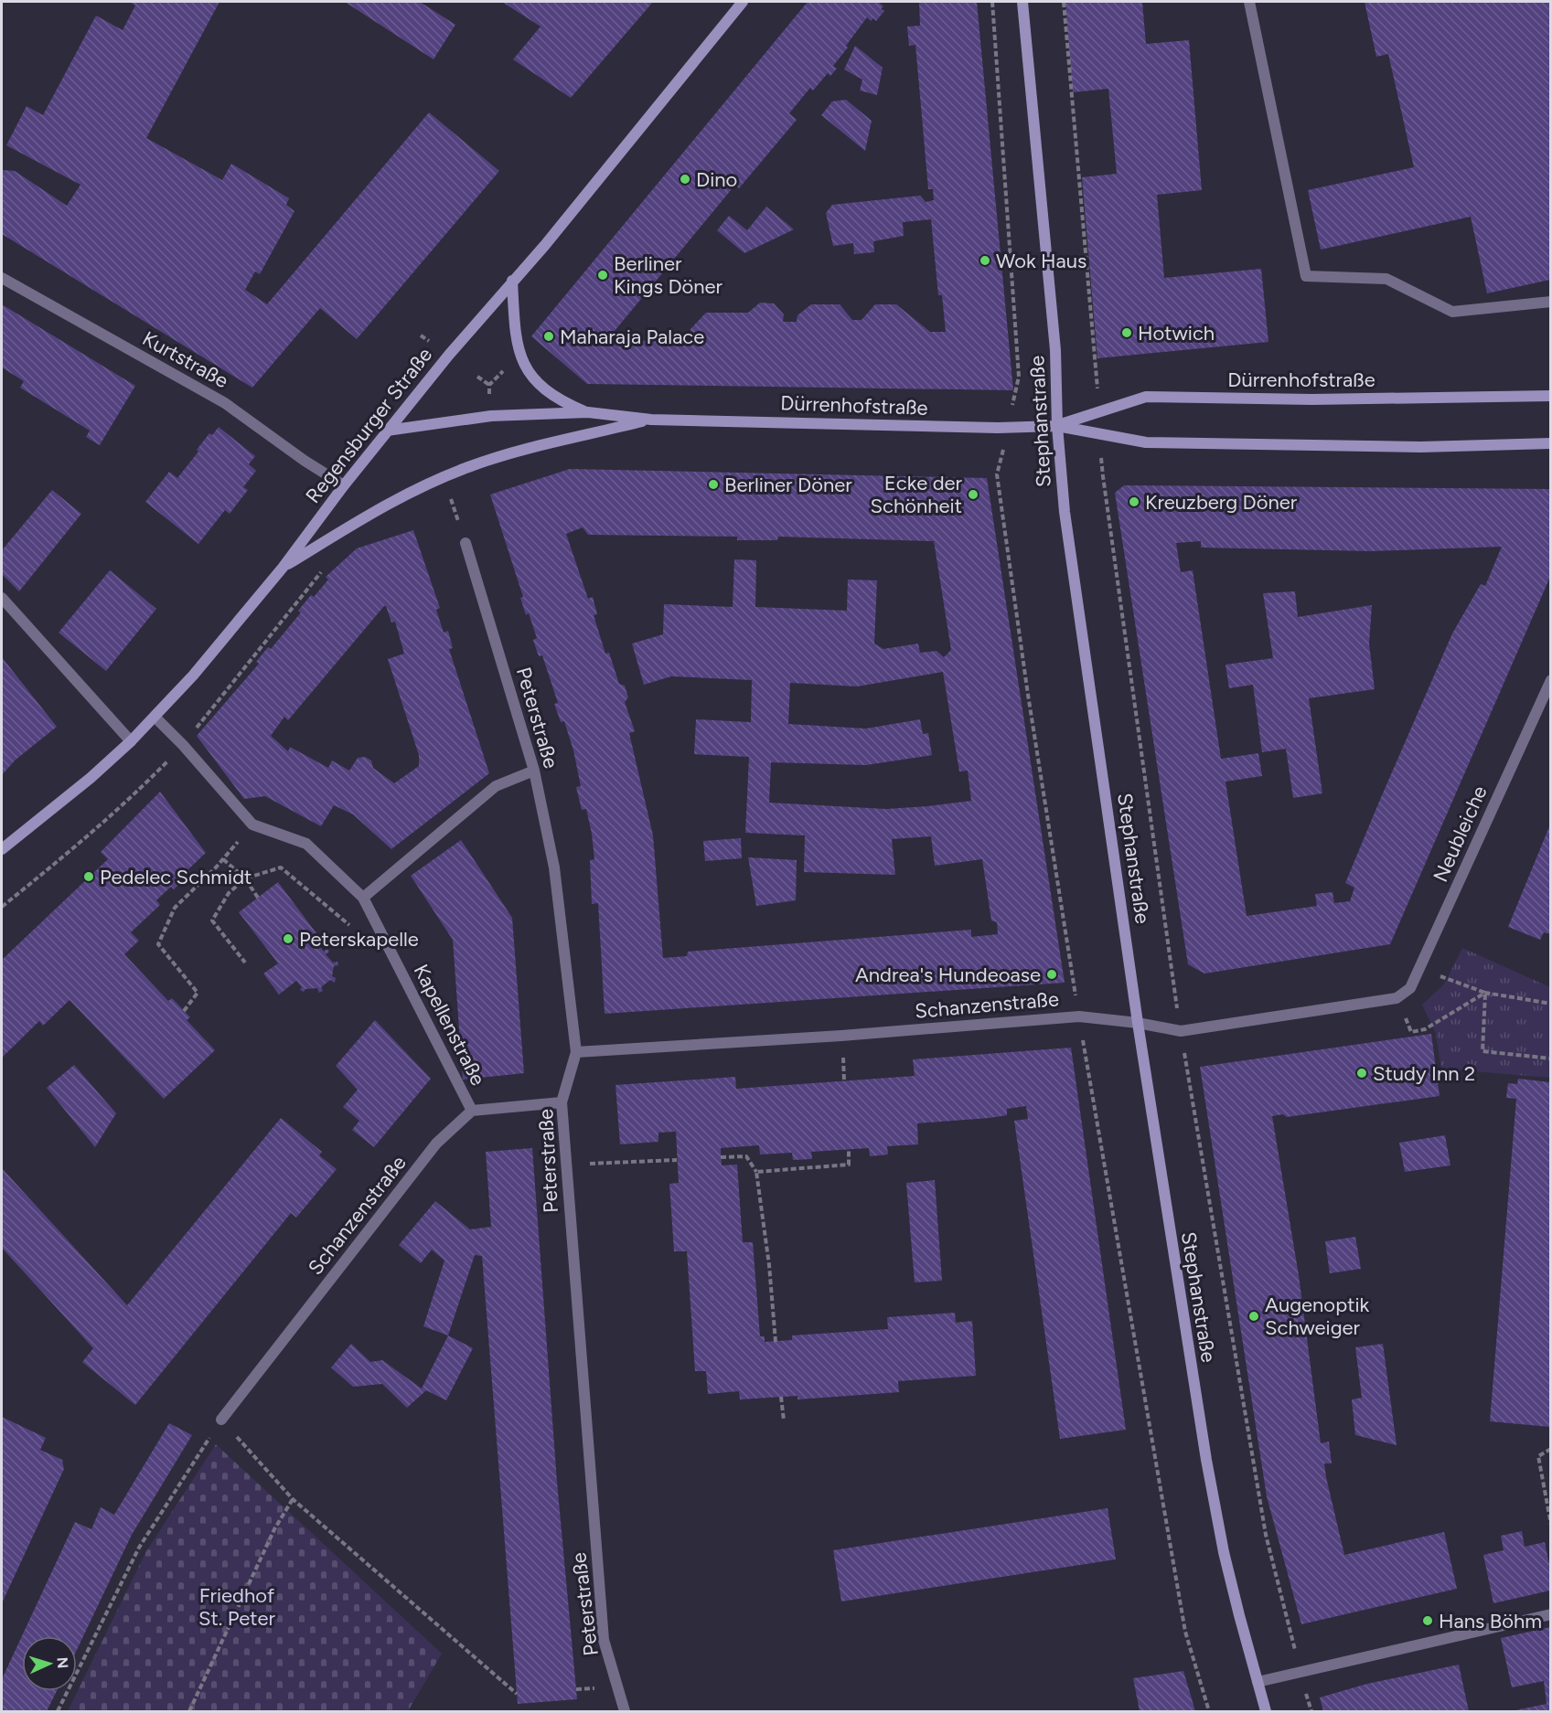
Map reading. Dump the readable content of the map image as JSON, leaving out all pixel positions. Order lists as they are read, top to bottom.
{
  "streets": {
    "main road": ["Dürrenhofstraße", "Stephanstraße", "Regensburger Straße"],
    "street": [
      "Kurtstraße",
      "Peterstraße",
      "Neubleiche",
      "Schanzenstraße",
      "Kapellenstraße"
    ]
  },
  "crossings": [
    ["Kurtstraße", "Regensburger Straße"],
    ["Dürrenhofstraße", "Stephanstraße"],
    ["Dürrenhofstraße", "Regensburger Straße"],
    ["Stephanstraße", "Schanzenstraße"],
    ["Regensburger Straße", "Kapellenstraße"],
    ["Peterstraße", "Schanzenstraße"],
    ["Neubleiche", "Schanzenstraße"],
    ["Schanzenstraße", "Kapellenstraße"]
  ],
  "parks": ["Friedhof St. Peter"],
  "places": [
    "Dino",
    "Wok Haus",
    "Berliner Kings Döner",
    "Hotwich",
    "Maharaja Palace",
    "Berliner Döner",
    "Ecke der Schönheit",
    "Kreuzberg Döner",
    "Pedelec Schmidt",
    "Peterskapelle",
    "Andrea's Hundeoase",
    "Study Inn 2",
    "Augenoptik Schweiger",
    "Hans Böhm"
  ],
  "north": "right"
}
